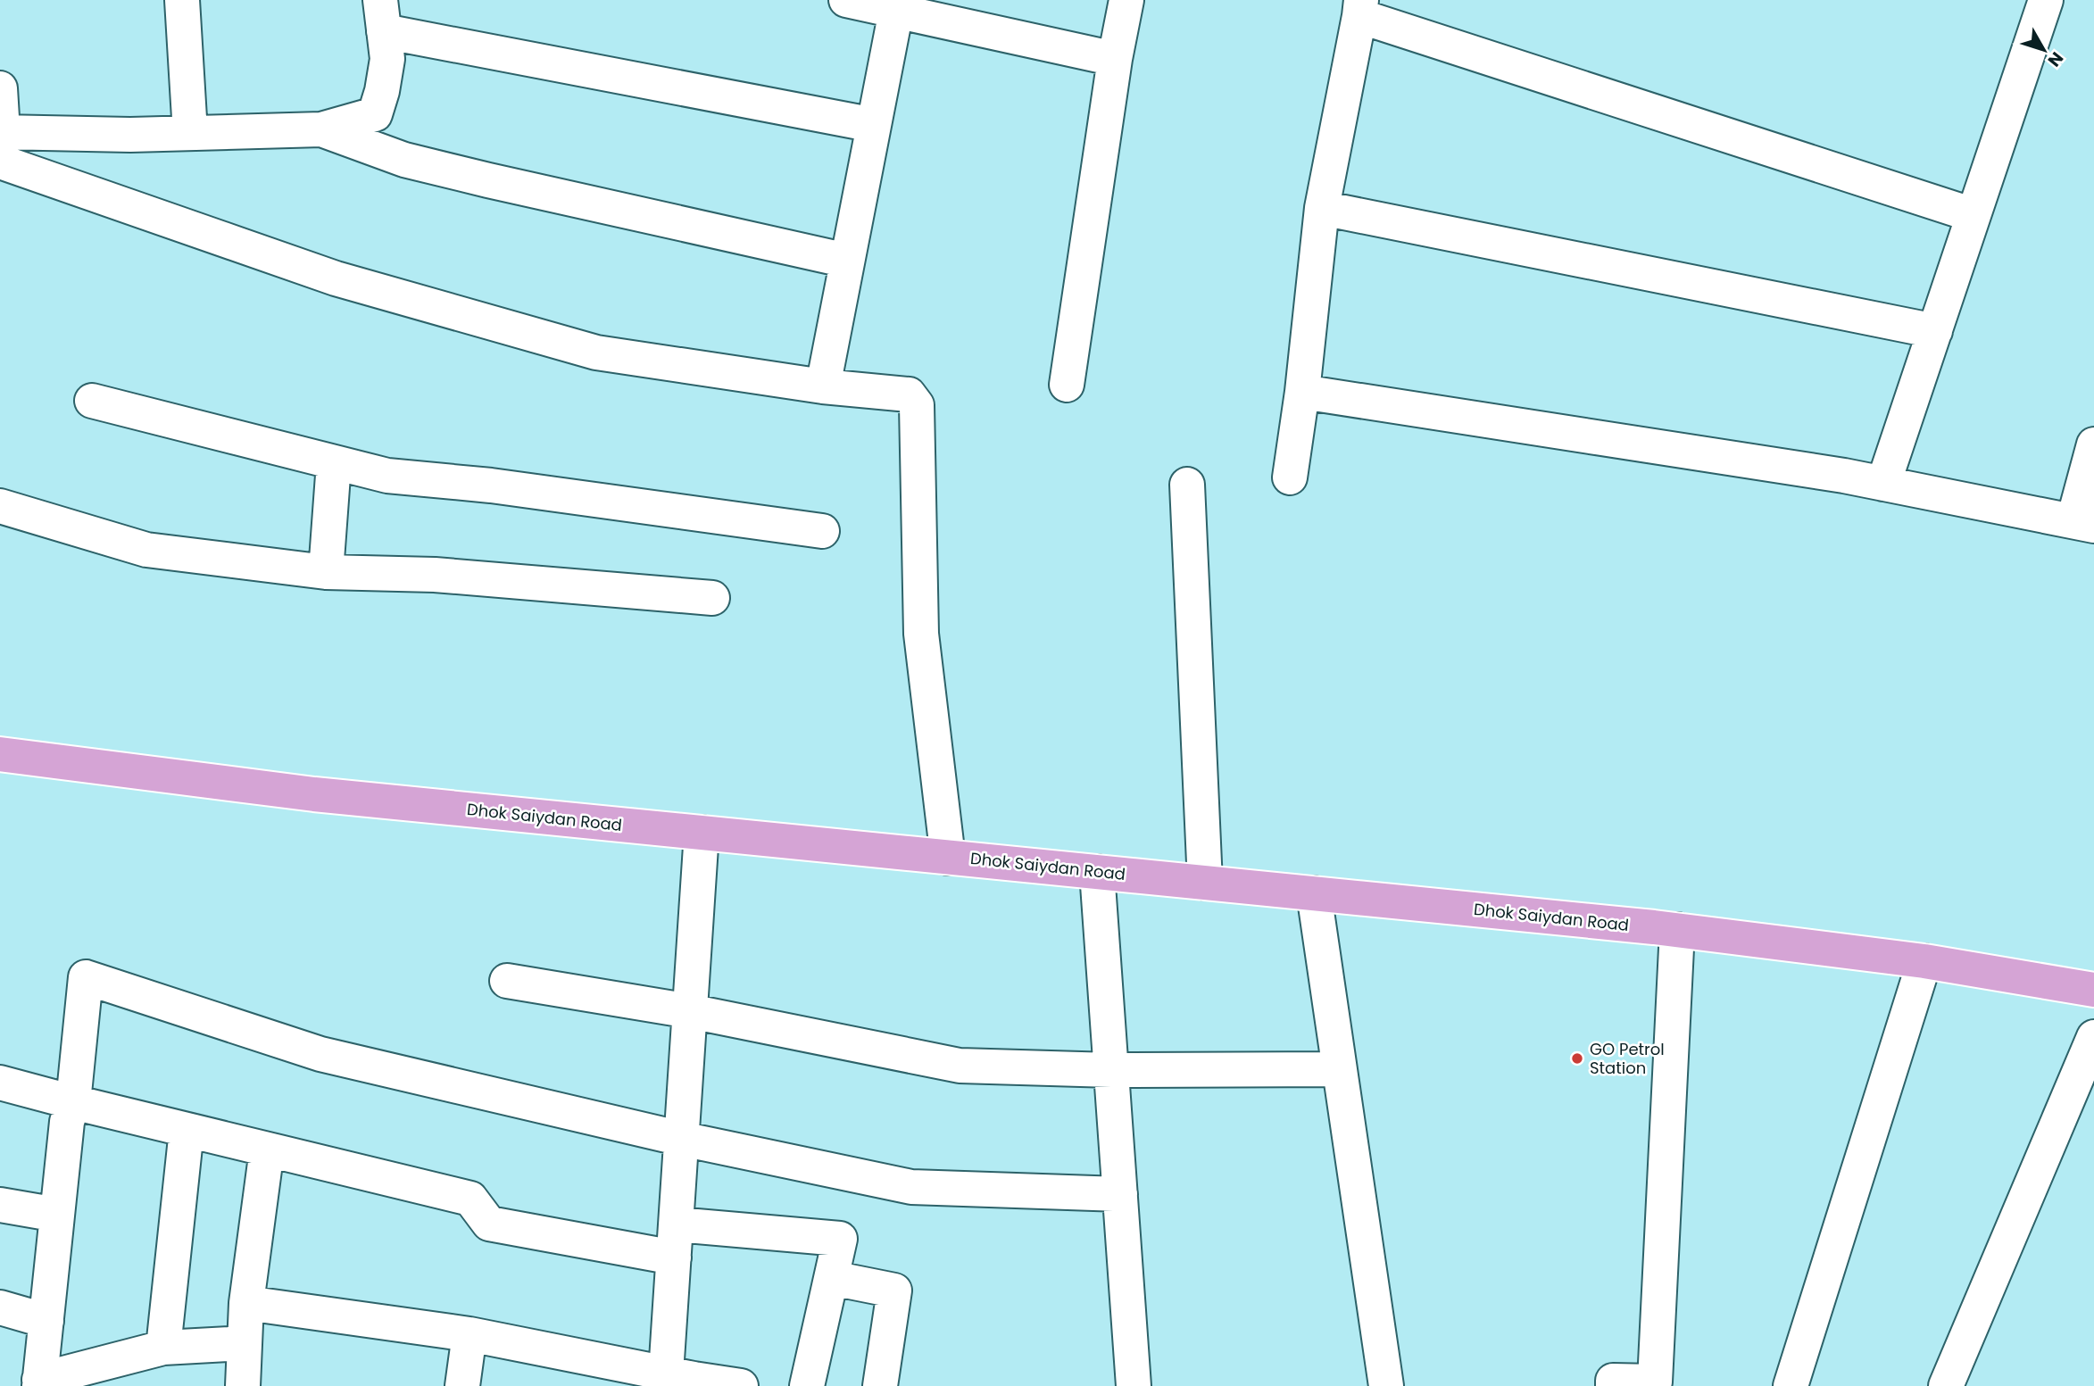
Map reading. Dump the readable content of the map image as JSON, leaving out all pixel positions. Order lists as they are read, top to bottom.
{
  "streets": {
    "main road": ["Dhok Saiydan Road"]
  },
  "places": ["GO Petrol Station"],
  "north": "bottom right"
}
